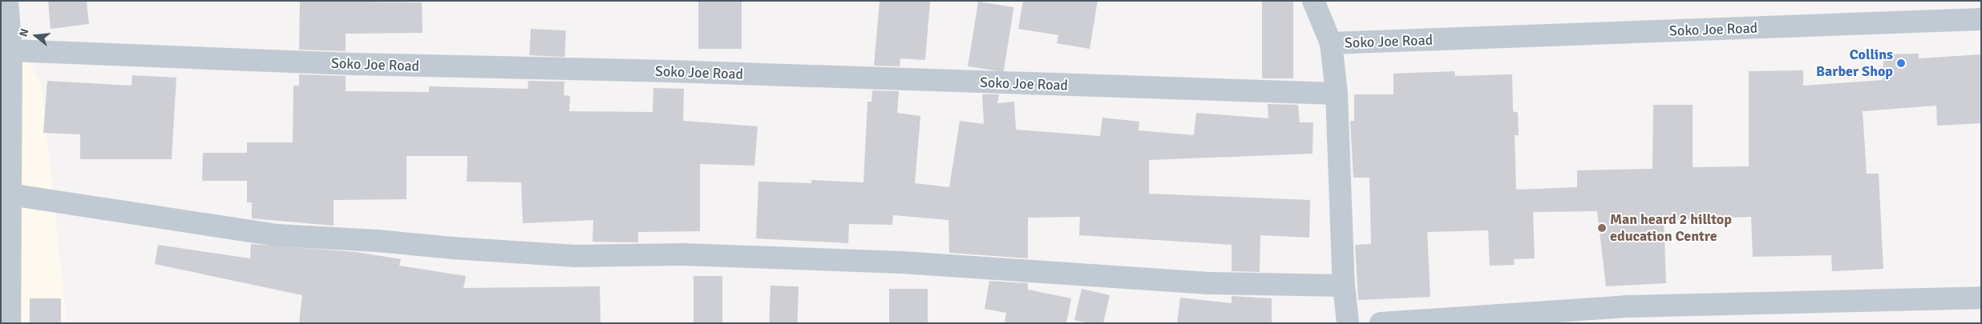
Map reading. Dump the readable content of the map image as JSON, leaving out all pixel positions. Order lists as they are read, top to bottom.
{
  "streets": {
    "street": ["Soko Joe Road"]
  },
  "places": ["Collins Barber Shop", "Man heard 2 hilltop education Centre"],
  "north": "left"
}
